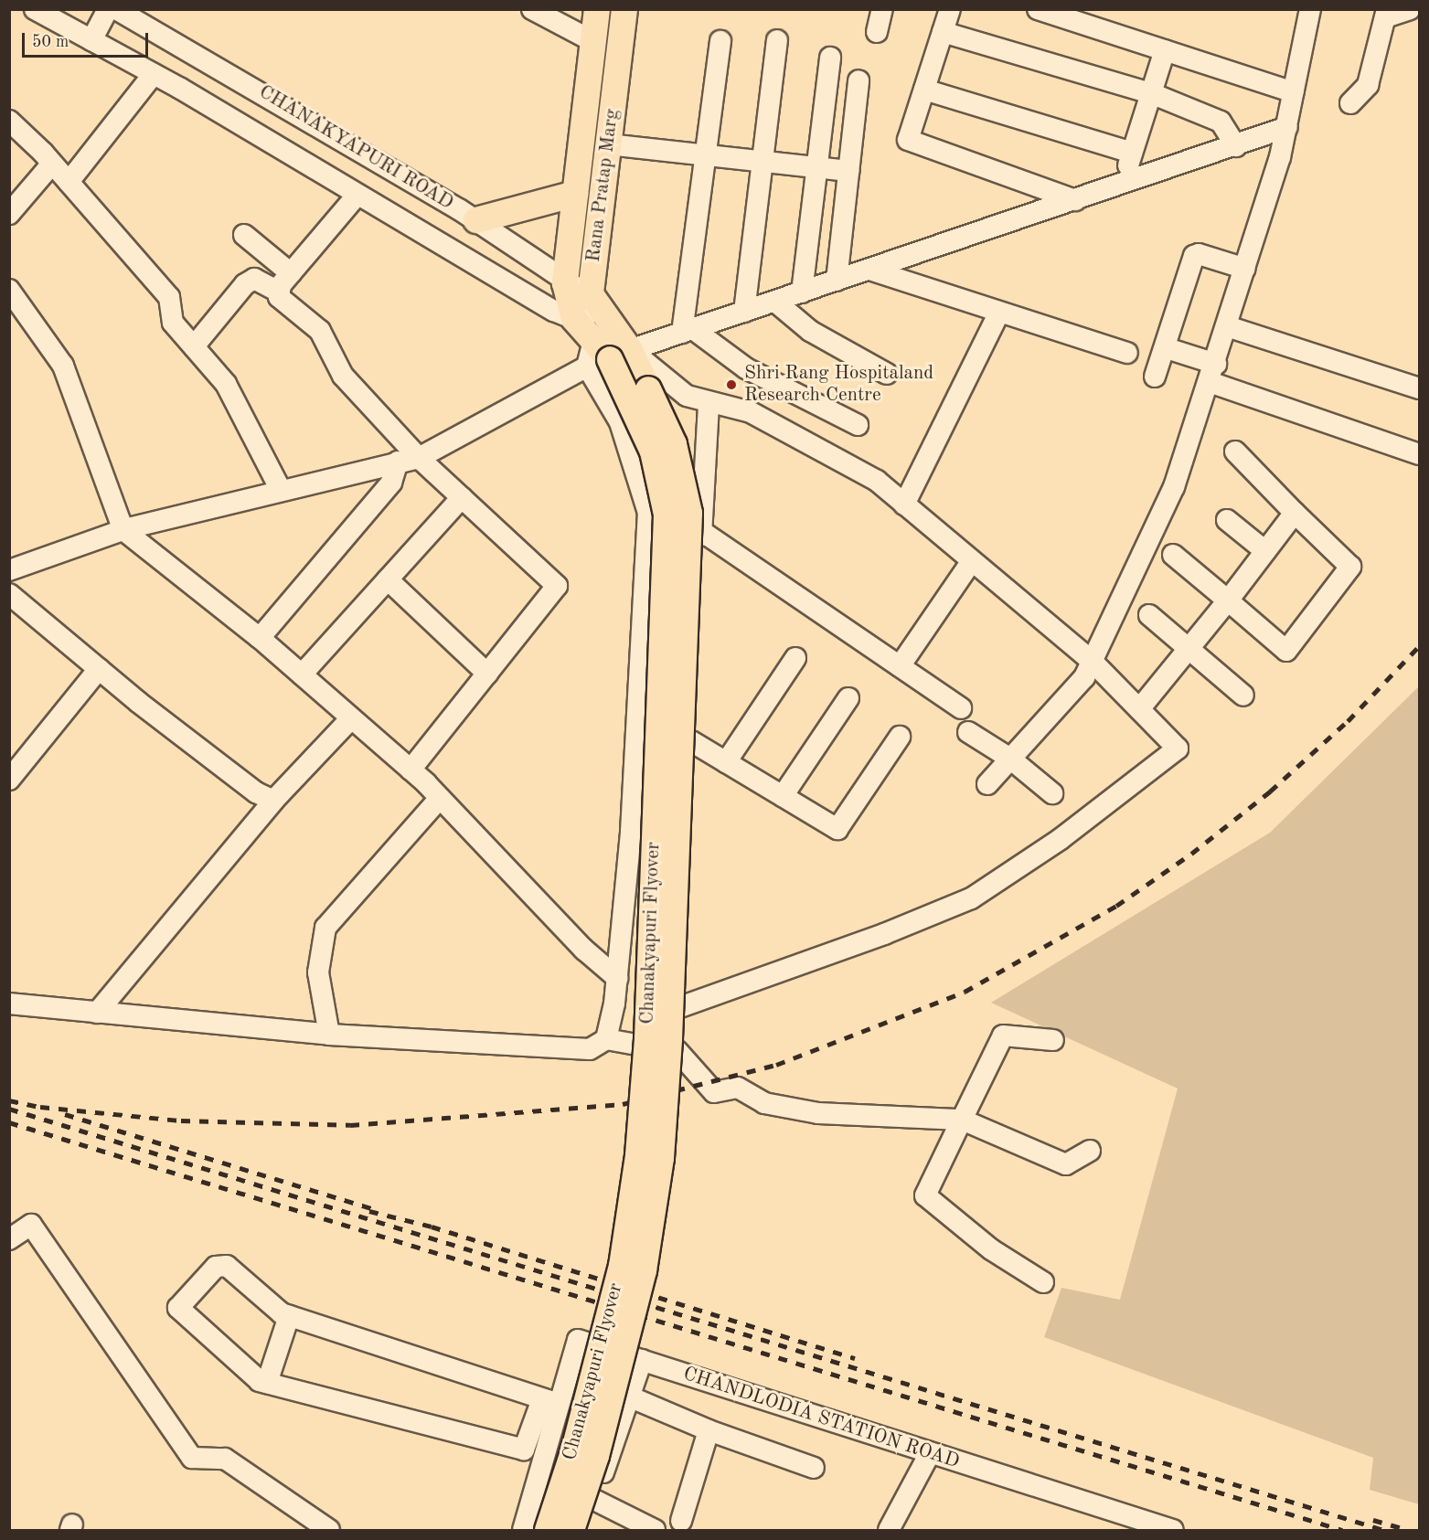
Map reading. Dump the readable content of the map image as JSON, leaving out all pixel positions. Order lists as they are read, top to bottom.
{
  "streets": {
    "main road": ["Rana Pratap Marg", "Chanakyapuri Flyover"],
    "street": ["CHANAKYAPURI ROAD", "CHANDLODIA STATION ROAD"]
  },
  "crossings": [
    ["CHANAKYAPURI ROAD", "Rana Pratap Marg"],
    ["Rana Pratap Marg", "Chanakyapuri Flyover"]
  ],
  "places": ["Shri Rang Hospitaland Research Centre"],
  "scale_bar": "50 m"
}
